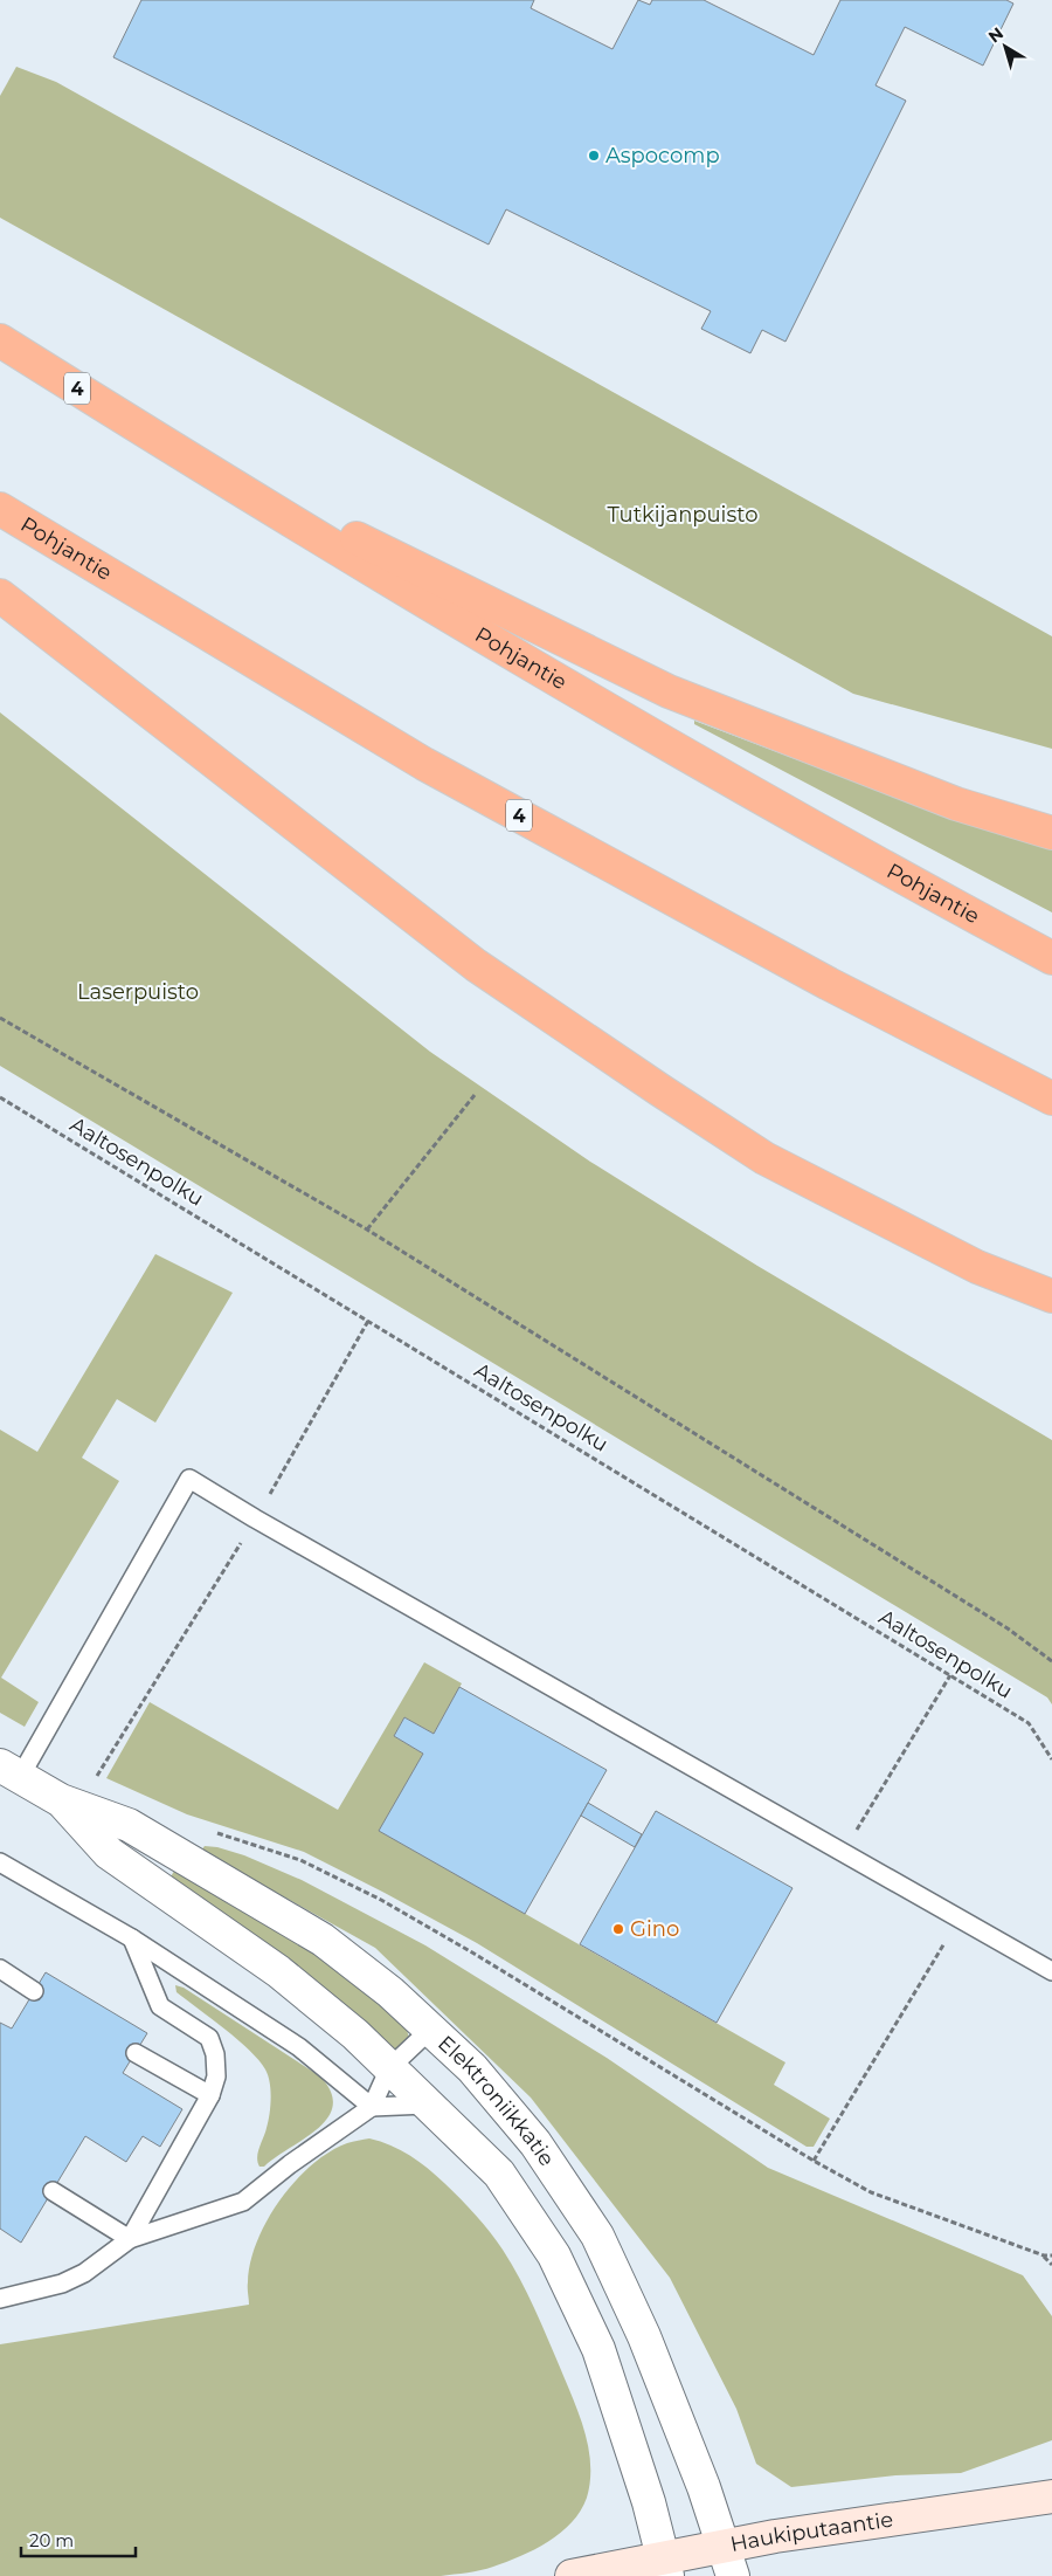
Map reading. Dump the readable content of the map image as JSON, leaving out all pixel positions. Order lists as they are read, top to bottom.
{
  "streets": {
    "highway": ["4", "Pohjantie"],
    "main road": ["Haukiputaantie"],
    "street": ["Elektroniikkatie"],
    "path": ["Aaltosenpolku"]
  },
  "crossings": [
    ["Elektroniikkatie", "Haukiputaantie"]
  ],
  "parks": ["Tutkijanpuisto", "Laserpuisto"],
  "places": ["Aspocomp", "Gino"],
  "scale_bar": "20 m",
  "north": "top left"
}
